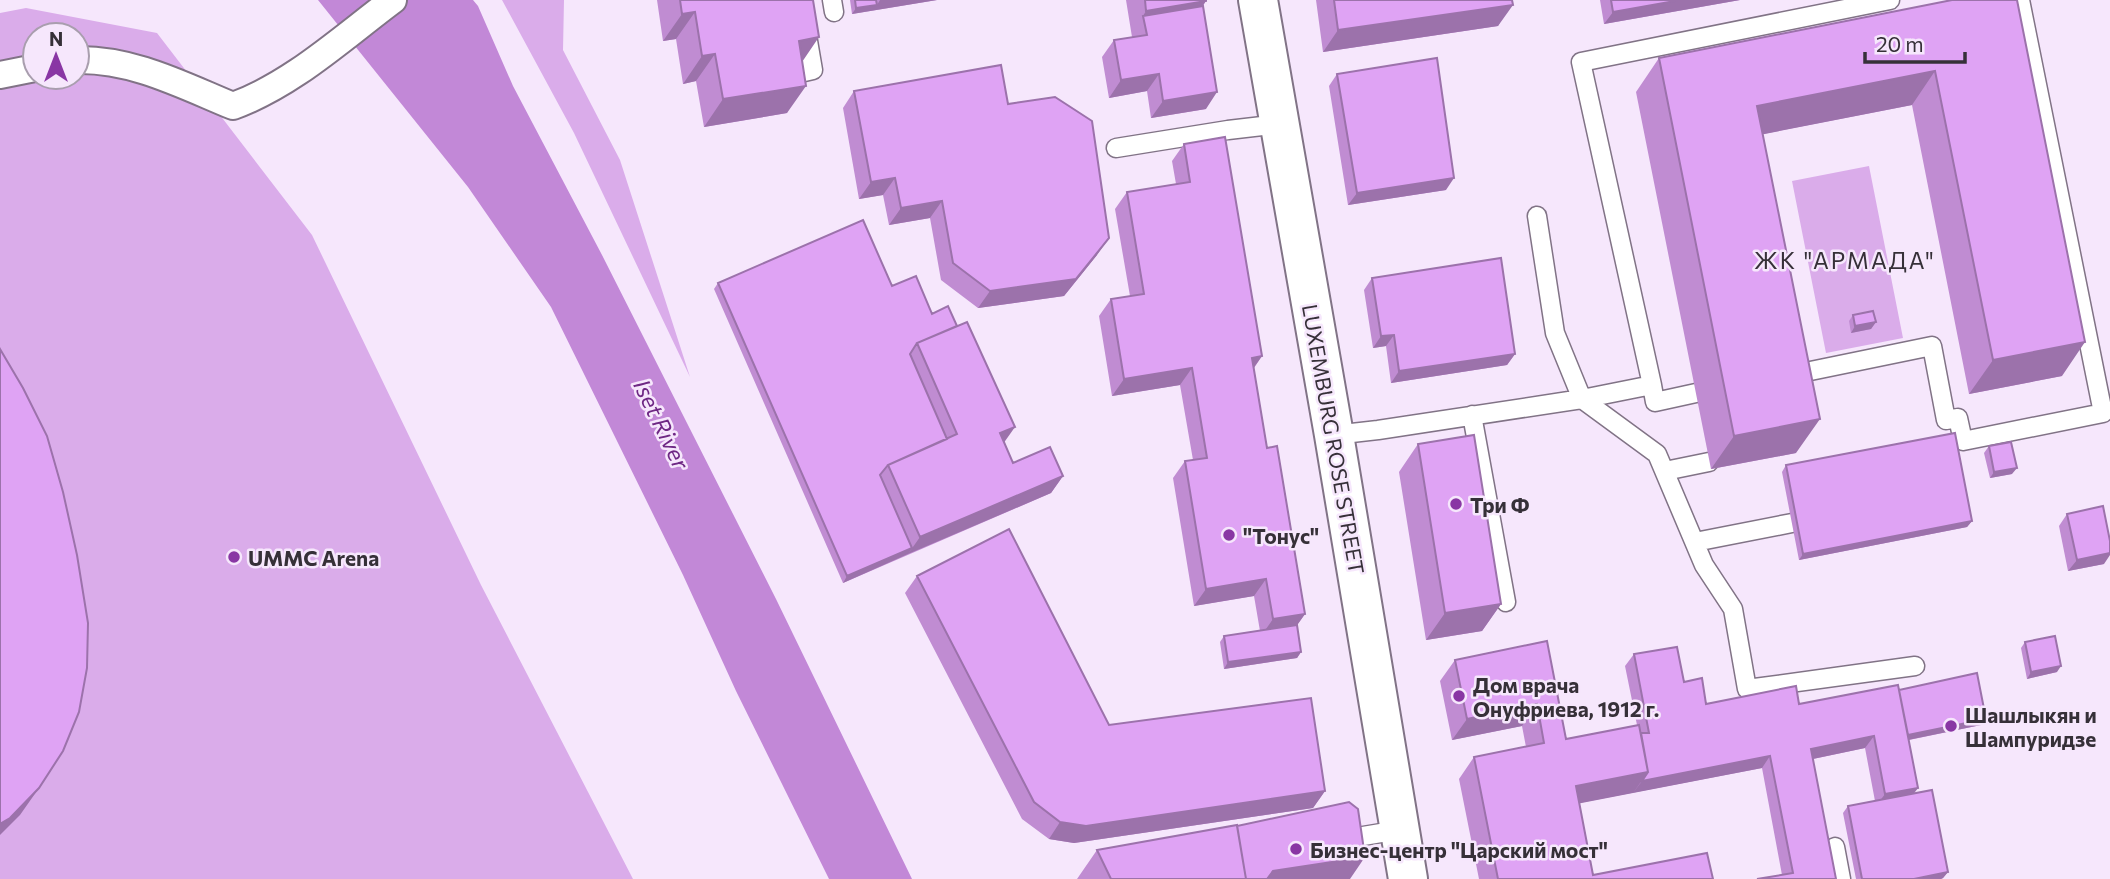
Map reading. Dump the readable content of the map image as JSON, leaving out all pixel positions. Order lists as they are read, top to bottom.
{
  "streets": {
    "main road": ["LUXEMBURG ROSE STREET"]
  },
  "districts": ["ЖК \"АРМАДА\""],
  "water": ["Iset River"],
  "places": [
    "Три Ф",
    "\"Тонус\"",
    "UMMC Arena",
    "Дом врача Онуфриева, 1912 г.",
    "Шашлыкян и Шампуридзе",
    "Бизнес-центр \"Царский мост\""
  ],
  "scale_bar": "20 m",
  "north": "top"
}
